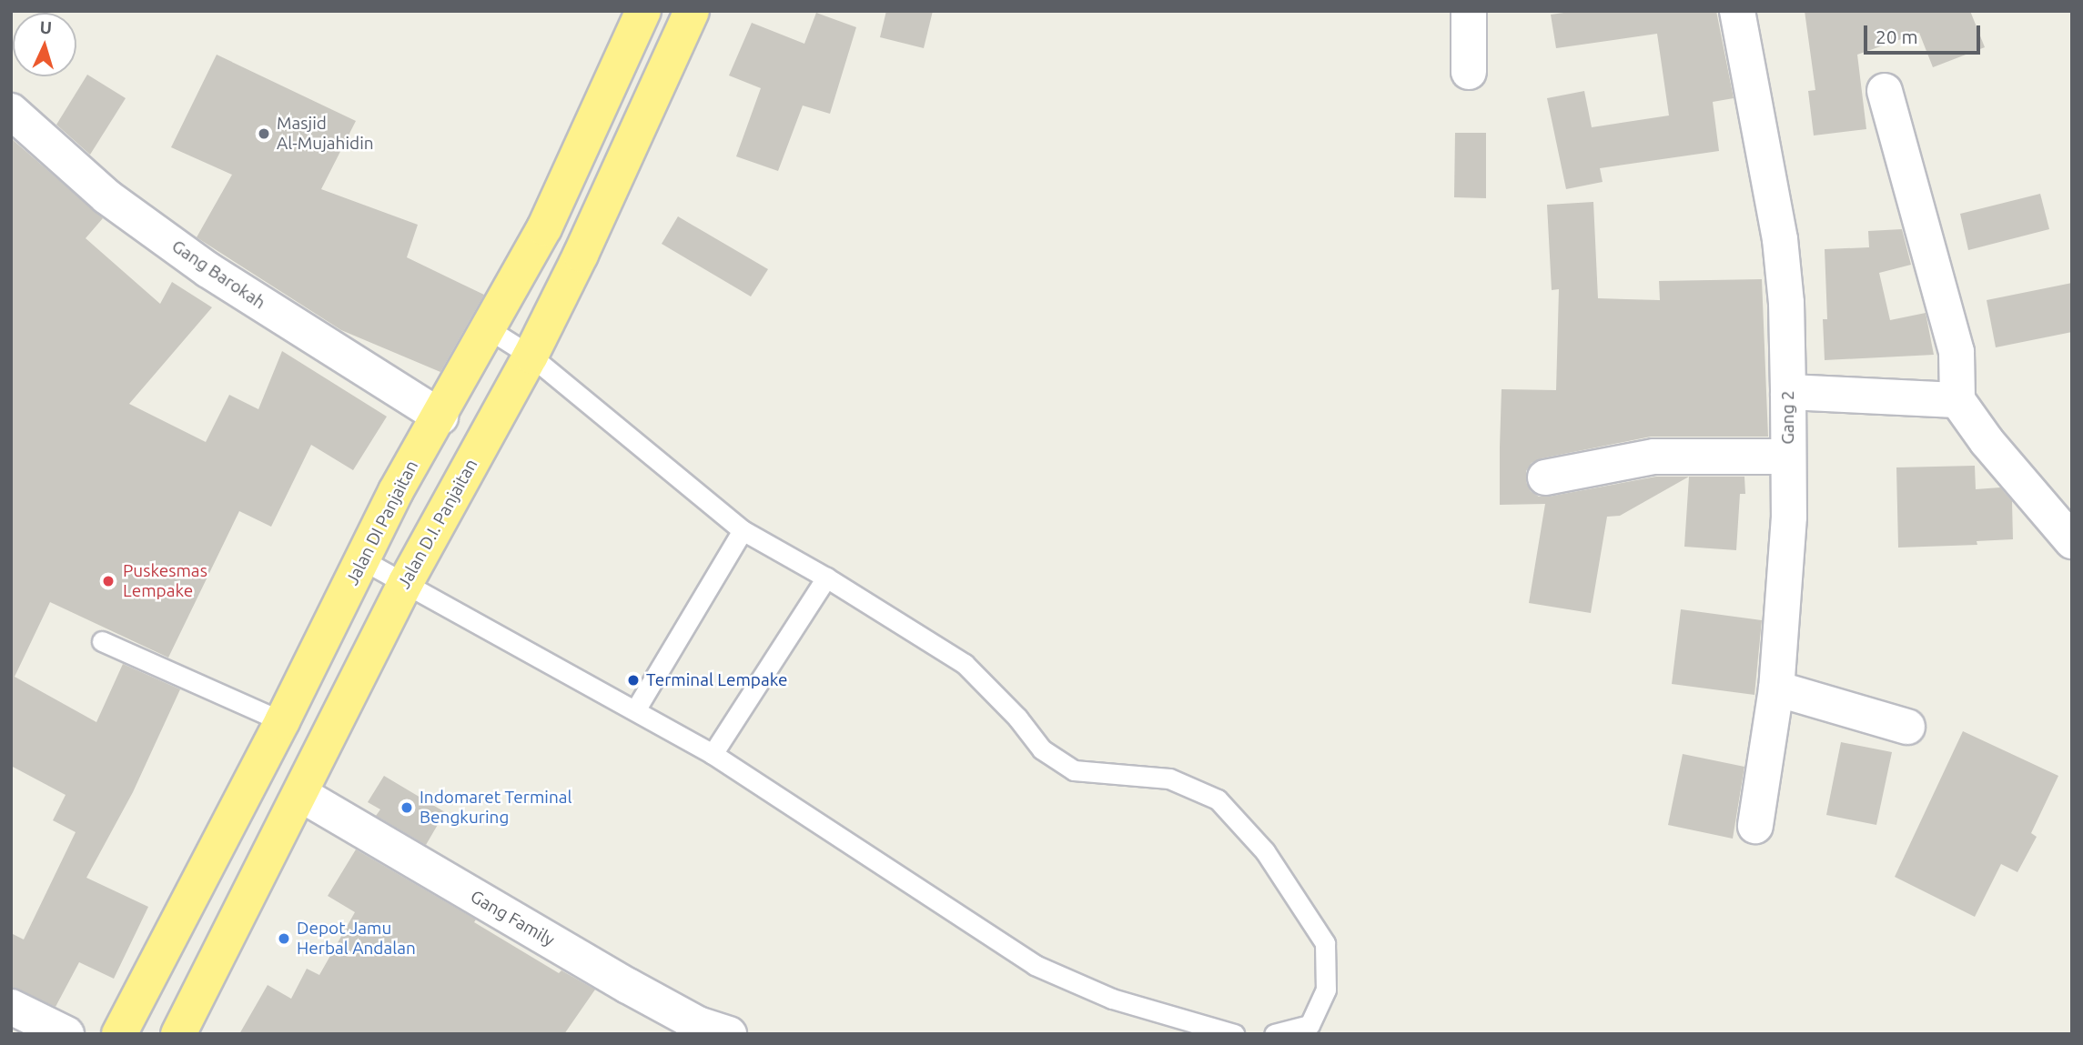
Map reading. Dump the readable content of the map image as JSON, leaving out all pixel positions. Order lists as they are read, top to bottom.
{
  "streets": {
    "highway": ["Jalan DI Panjaitan", "Jalan D.I. Panjaitan"],
    "street": ["Gang Barokah", "Gang 2", "Gang Family"]
  },
  "crossings": [
    ["Gang Barokah", "Jalan DI Panjaitan"],
    ["Jalan D.I. Panjaitan", "Gang Family"]
  ],
  "places": [
    "Masjid Al-Mujahidin",
    "Puskesmas Lempake",
    "Terminal Lempake",
    "Indomaret Terminal Bengkuring",
    "Depot Jamu Herbal Andalan"
  ],
  "scale_bar": "20 m",
  "north": "top"
}
